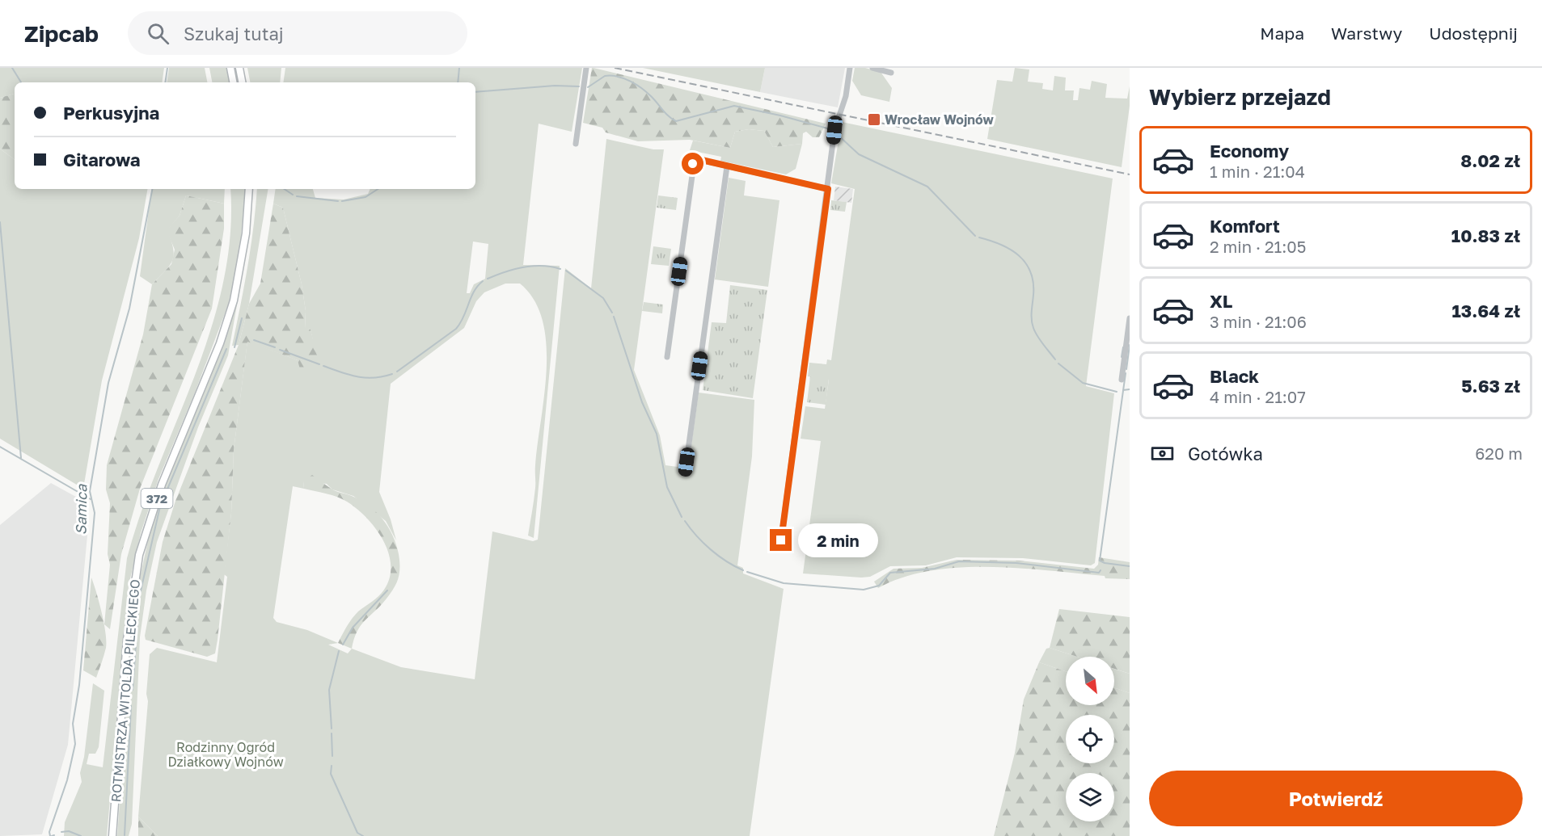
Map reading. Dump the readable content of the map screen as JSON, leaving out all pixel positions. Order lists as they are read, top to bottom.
{
  "streets": {
    "main road": ["372", "ROTMISTRZA WITOLDA PILECKIEGO"]
  },
  "water": ["Samica"],
  "parks": ["Rodzinny Ogród Działkowy Wojnów"],
  "places": {
    "transit": ["Wrocław Wojnów"]
  },
  "north": "bottom right",
  "page": {
    "header": "Zipcab",
    "search": "Szukaj tutaj",
    "nav": ["Mapa", "Warstwy", "Udostępnij"],
    "heading": "Wybierz przejazd",
    "banner": ["Perkusyjna", "Gitarowa"],
    "list": [
      {
        "name": "Economy",
        "note": "1 min · 21:04",
        "value": "8.02 zł"
      },
      {
        "name": "Komfort",
        "note": "2 min · 21:05",
        "value": "10.83 zł"
      },
      {
        "name": "XL",
        "note": "3 min · 21:06",
        "value": "13.64 zł"
      },
      {
        "name": "Black",
        "note": "4 min · 21:07",
        "value": "5.63 zł"
      }
    ],
    "pay": ["Gotówka", "620 m"],
    "bubble": "2 min",
    "buttons": "Potwierdź"
  }
}
